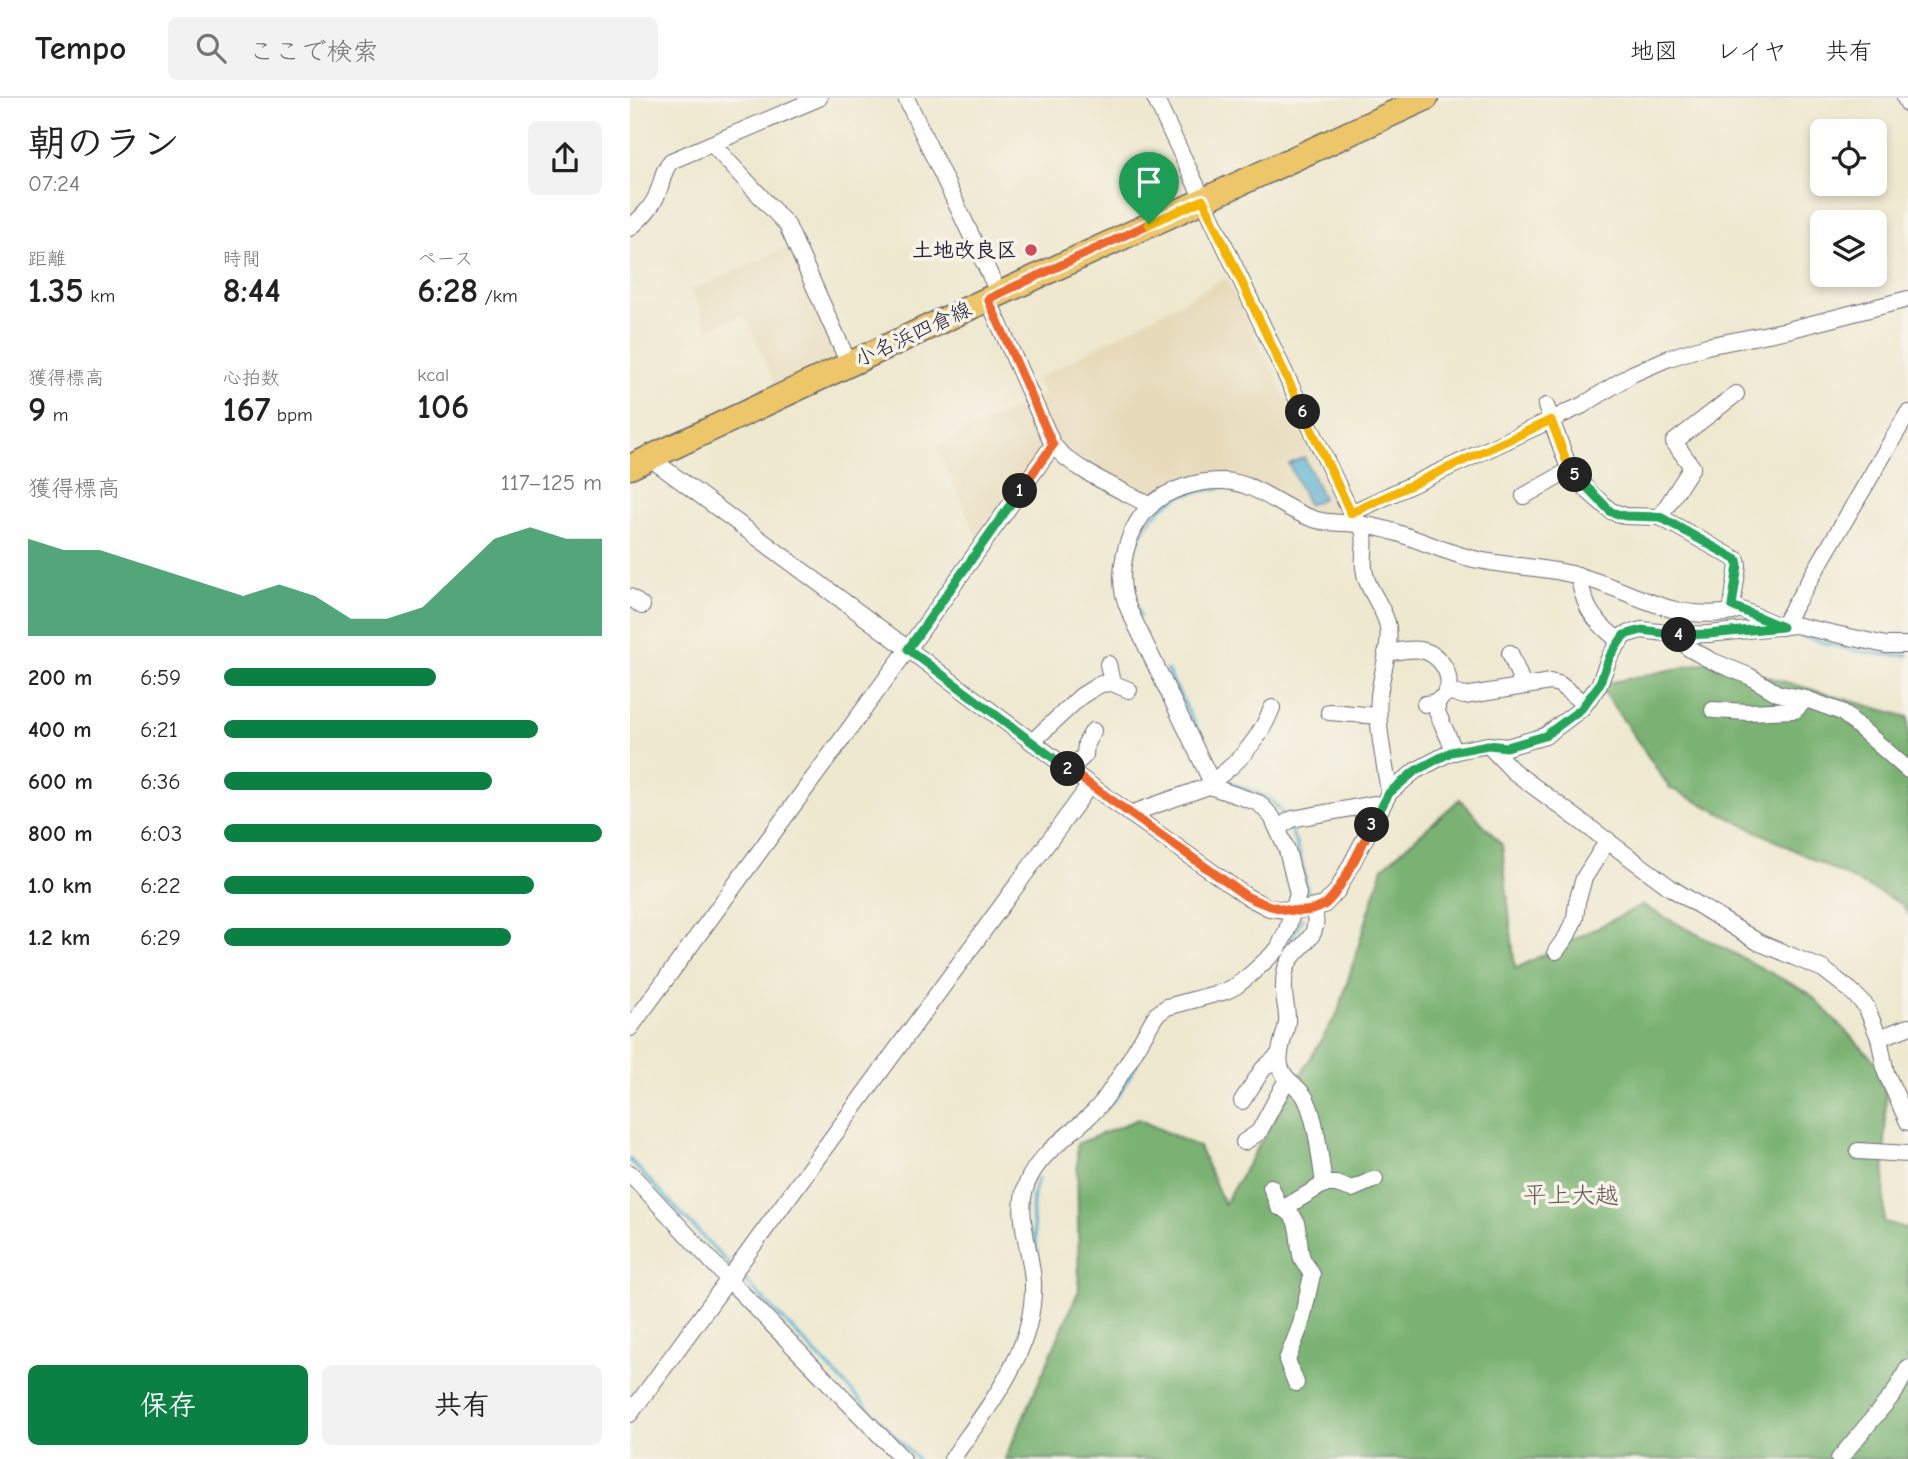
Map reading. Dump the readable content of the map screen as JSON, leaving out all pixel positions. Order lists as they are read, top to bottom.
{
  "streets": {
    "main road": ["小名浜四倉線"]
  },
  "districts": ["平上大越"],
  "places": ["土地改良区"],
  "page": {
    "header": "Tempo",
    "search": "ここで検索",
    "nav": ["地図", "レイヤ", "共有"],
    "heading": ["朝のラン", "07:24"],
    "stats": [
      ["距離", "1.35 km"],
      ["時間", "8:44"],
      ["ペース", "6:28 /km"],
      ["獲得標高", "9 m"],
      ["心拍数", "167 bpm"],
      ["kcal", "106"]
    ],
    "pins": [
      "6",
      "5",
      "1",
      "4",
      "2",
      "3"
    ],
    "chart": ["獲得標高", "117–125 m"],
    "list": [
      {
        "name": "200 m",
        "note": "6:59"
      },
      {
        "name": "400 m",
        "note": "6:21"
      },
      {
        "name": "600 m",
        "note": "6:36"
      },
      {
        "name": "800 m",
        "note": "6:03"
      },
      {
        "name": "1.0 km",
        "note": "6:22"
      },
      {
        "name": "1.2 km",
        "note": "6:29"
      }
    ],
    "buttons": ["保存", "共有"]
  }
}
